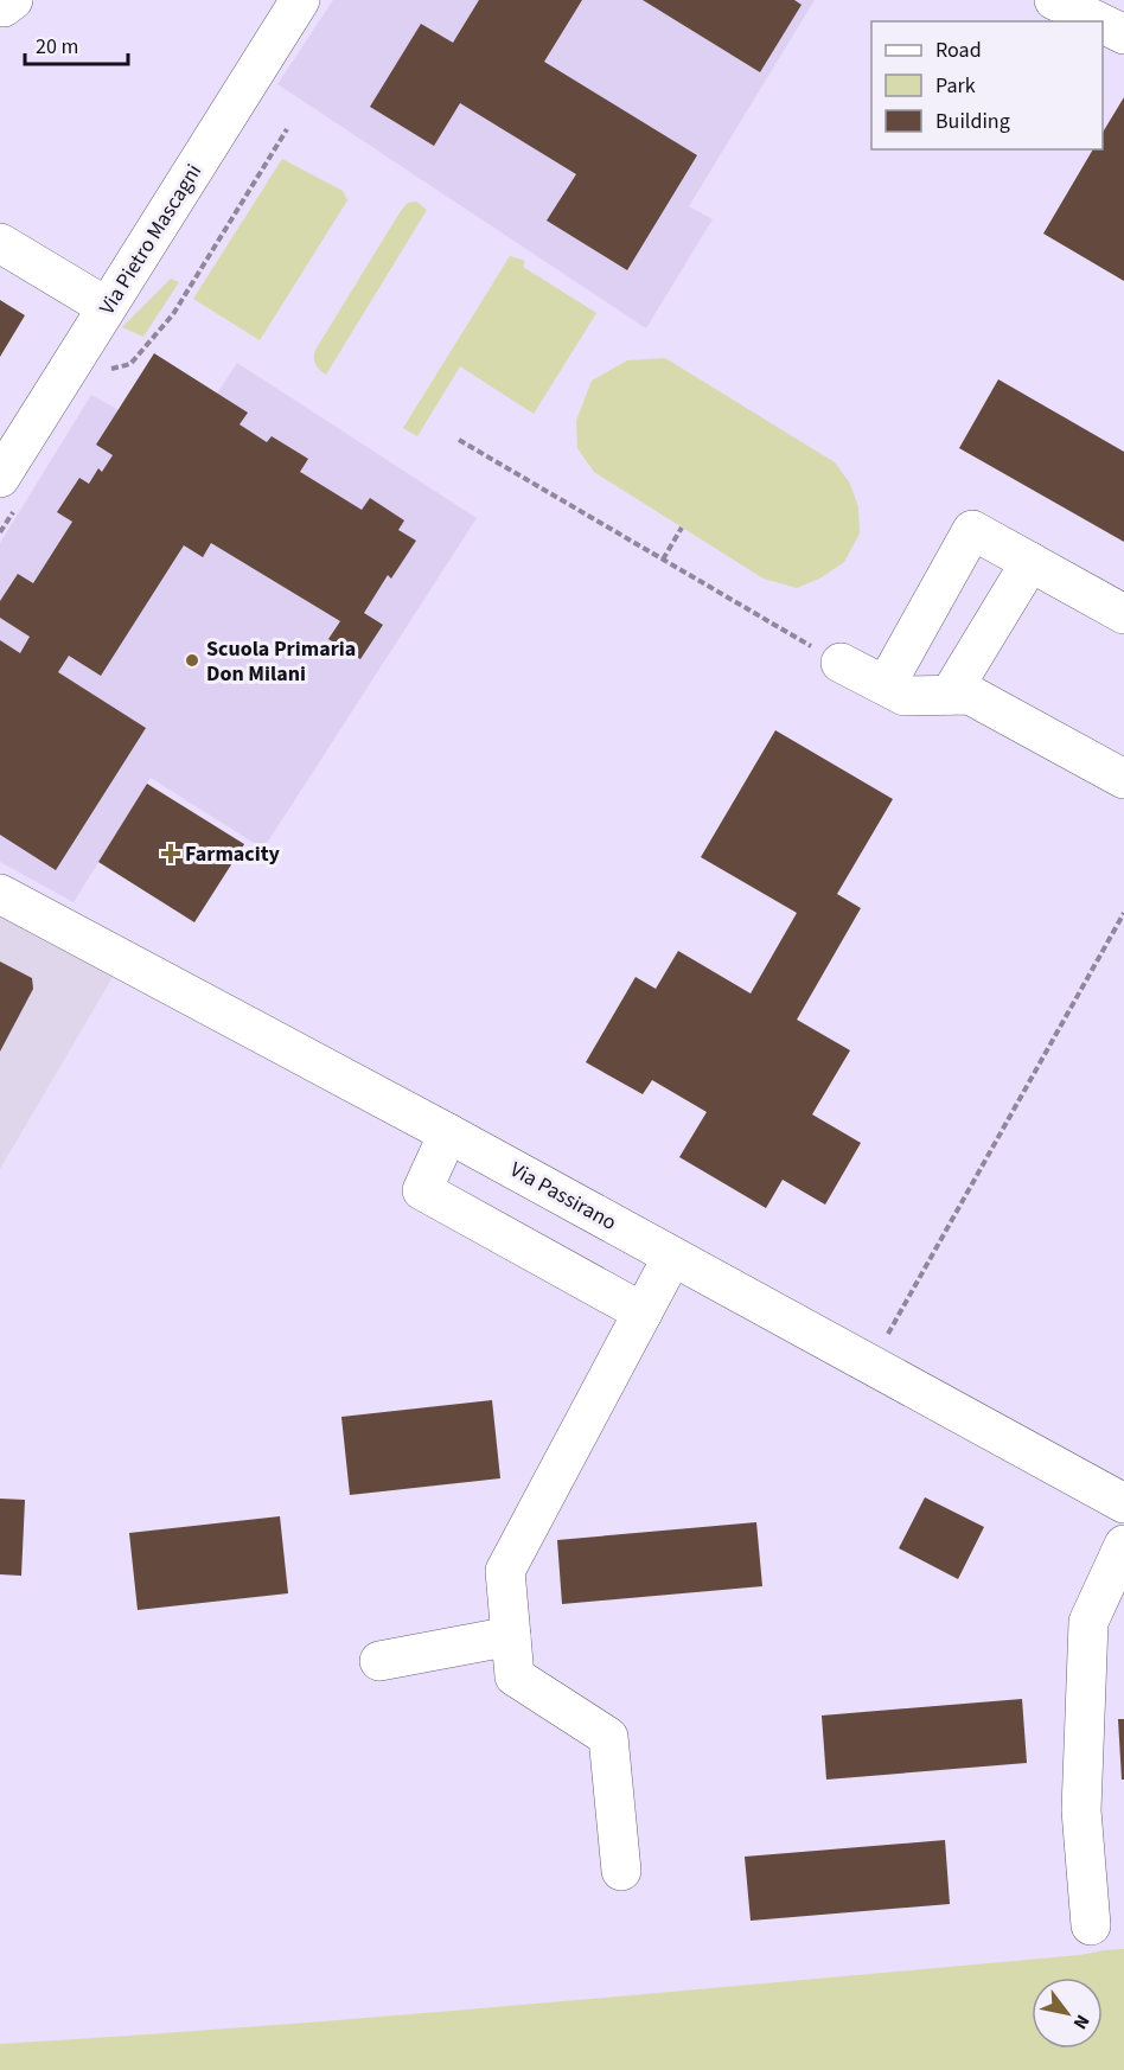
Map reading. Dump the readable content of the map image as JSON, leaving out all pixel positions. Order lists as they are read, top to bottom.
{
  "streets": {
    "street": ["Via Pietro Mascagni", "Via Passirano"]
  },
  "places": {
    "other": ["Scuola Primaria Don Milani"],
    "health": ["Farmacity"]
  },
  "legend": ["Road", "Park", "Building"],
  "scale_bar": "20 m",
  "north": "bottom right"
}
